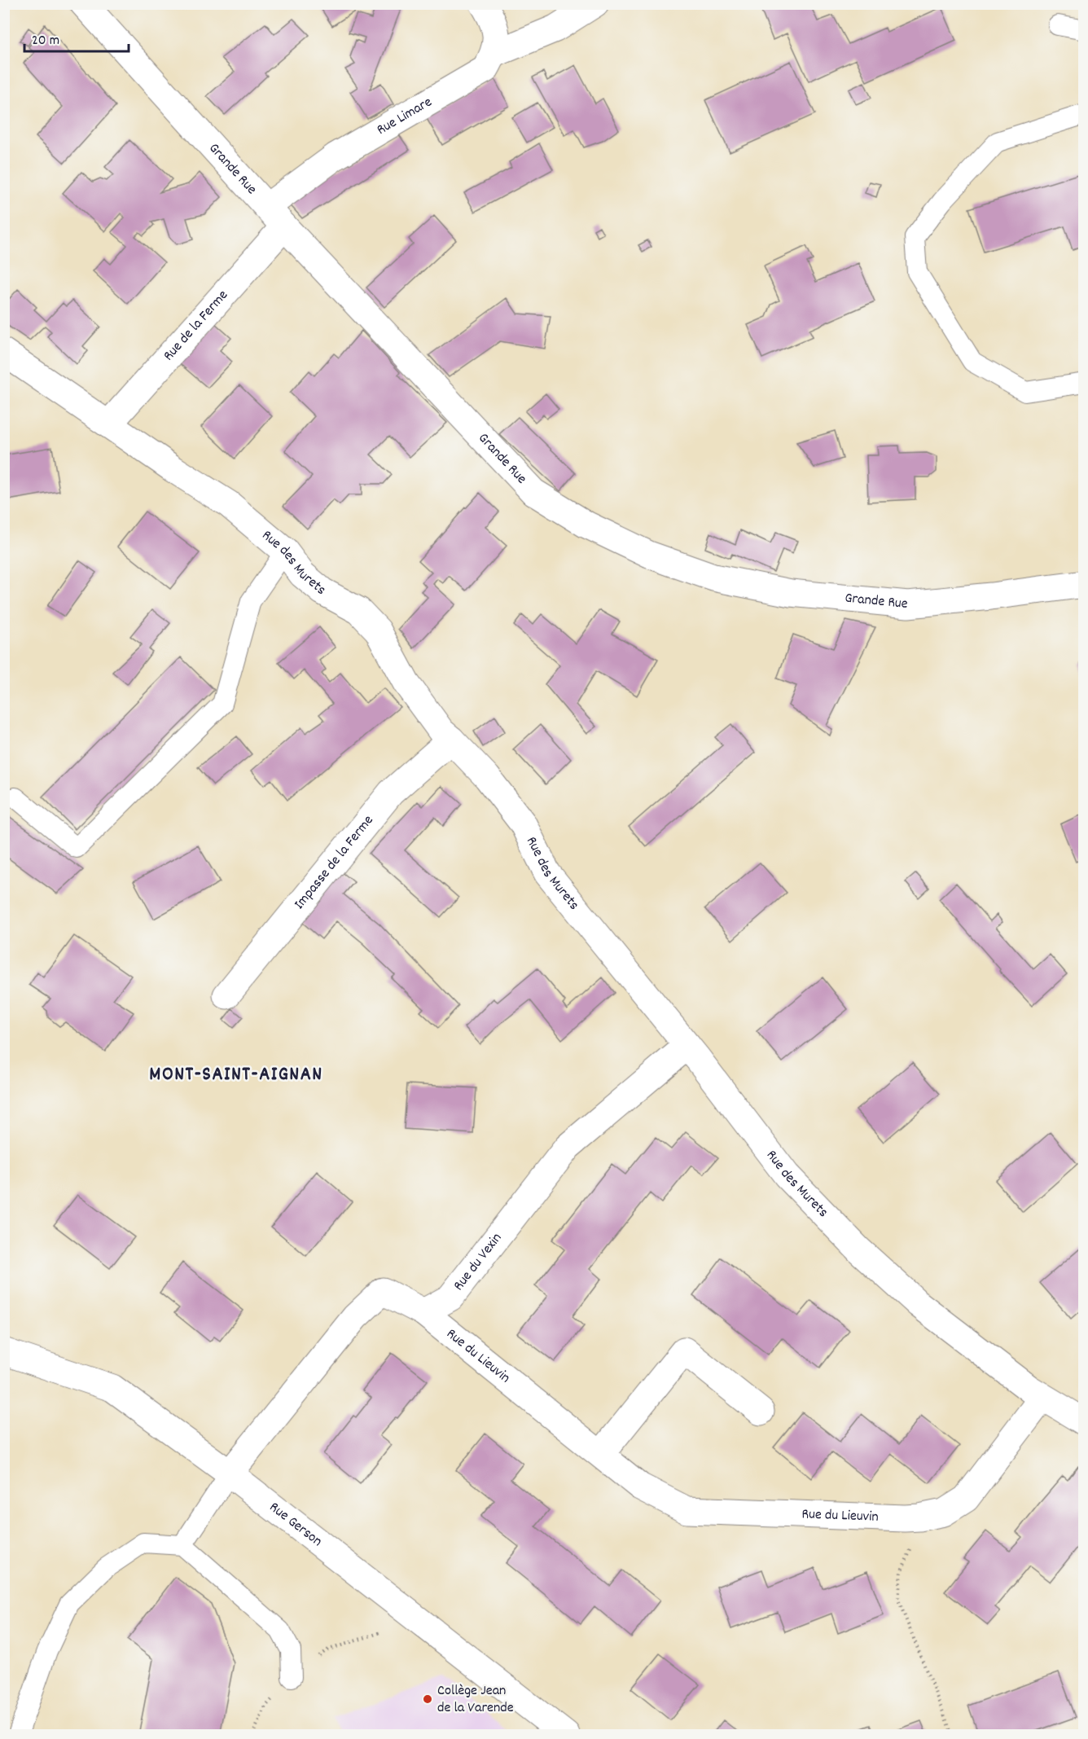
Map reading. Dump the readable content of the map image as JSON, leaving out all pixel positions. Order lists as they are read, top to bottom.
{
  "streets": {
    "street": [
      "Rue Limare",
      "Grande Rue",
      "Rue de la Ferme",
      "Rue des Murets",
      "Impasse de la Ferme",
      "Rue du Vexin",
      "Rue du Lieuvin",
      "Rue Gerson"
    ]
  },
  "crossings": [
    ["Rue Limare", "Grande Rue"],
    ["Grande Rue", "Rue de la Ferme"],
    ["Rue de la Ferme", "Rue des Murets"],
    ["Rue des Murets", "Impasse de la Ferme"],
    ["Rue des Murets", "Rue du Vexin"],
    ["Rue des Murets", "Rue du Lieuvin"],
    ["Rue du Vexin", "Rue du Lieuvin"]
  ],
  "districts": ["MONT-SAINT-AIGNAN"],
  "places": ["Collège Jean de la Varende"],
  "scale_bar": "20 m"
}
